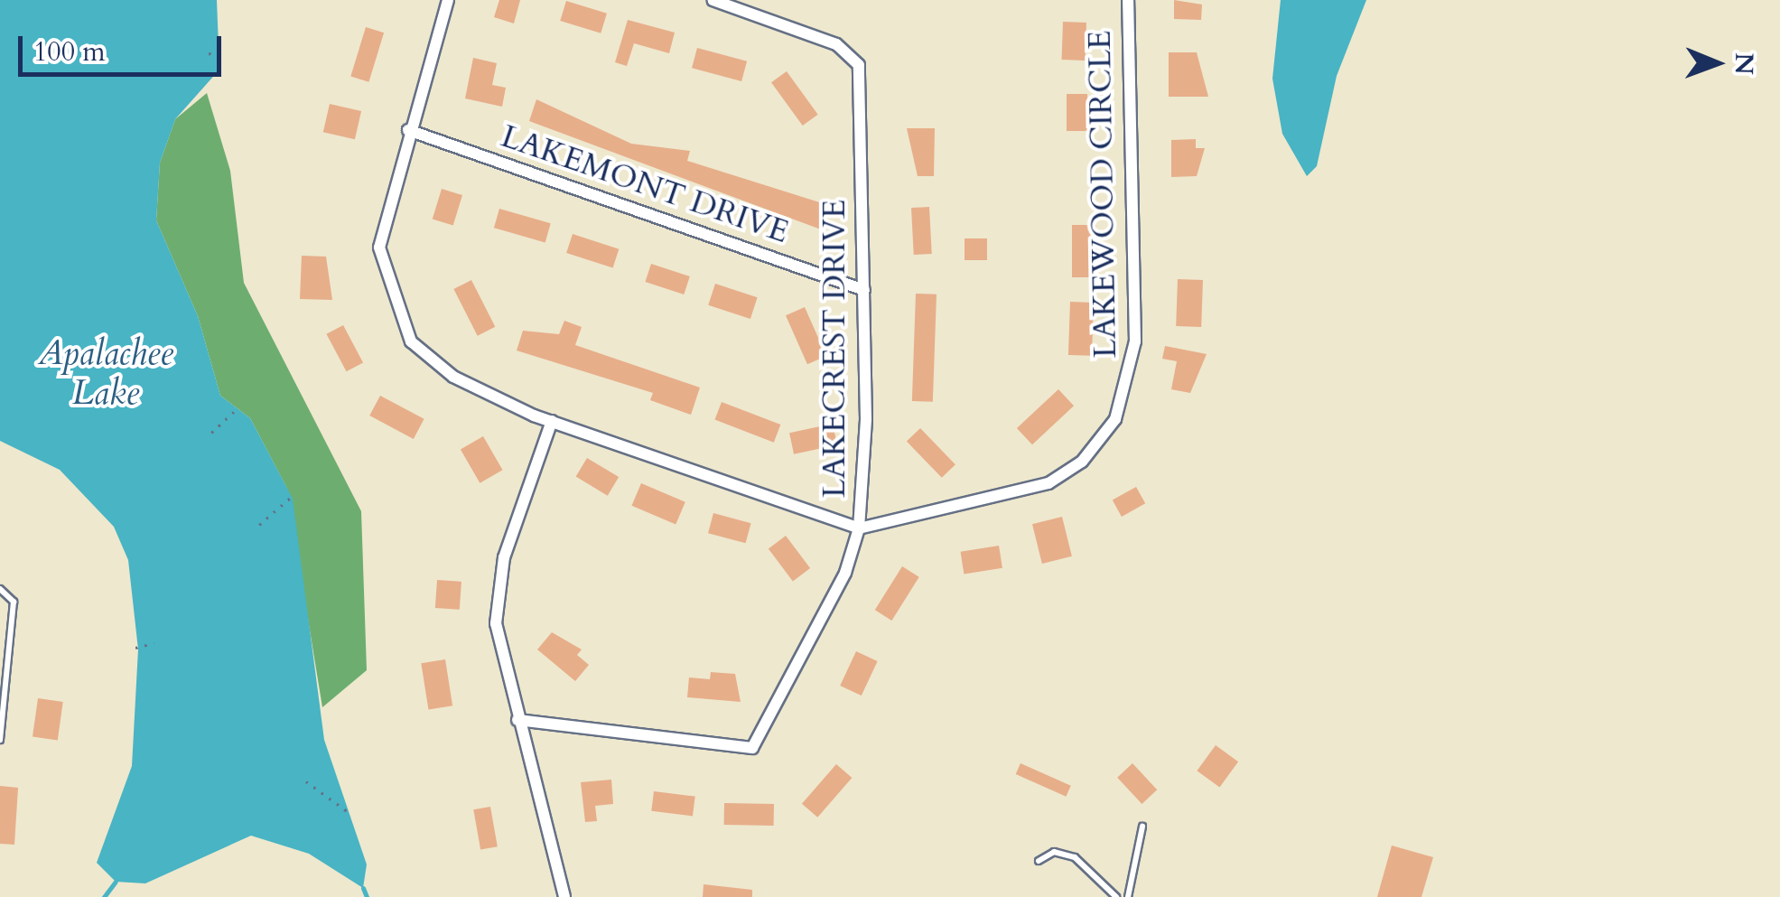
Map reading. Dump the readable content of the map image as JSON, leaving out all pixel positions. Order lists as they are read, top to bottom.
{
  "streets": {
    "street": ["LAKEMONT DRIVE", "LAKEWOOD CIRCLE", "LAKECREST DRIVE"]
  },
  "crossings": [
    ["LAKEMONT DRIVE", "LAKECREST DRIVE"],
    ["LAKEWOOD CIRCLE", "LAKECREST DRIVE"]
  ],
  "water": ["Apalachee Lake"],
  "scale_bar": "100 m",
  "north": "right"
}
